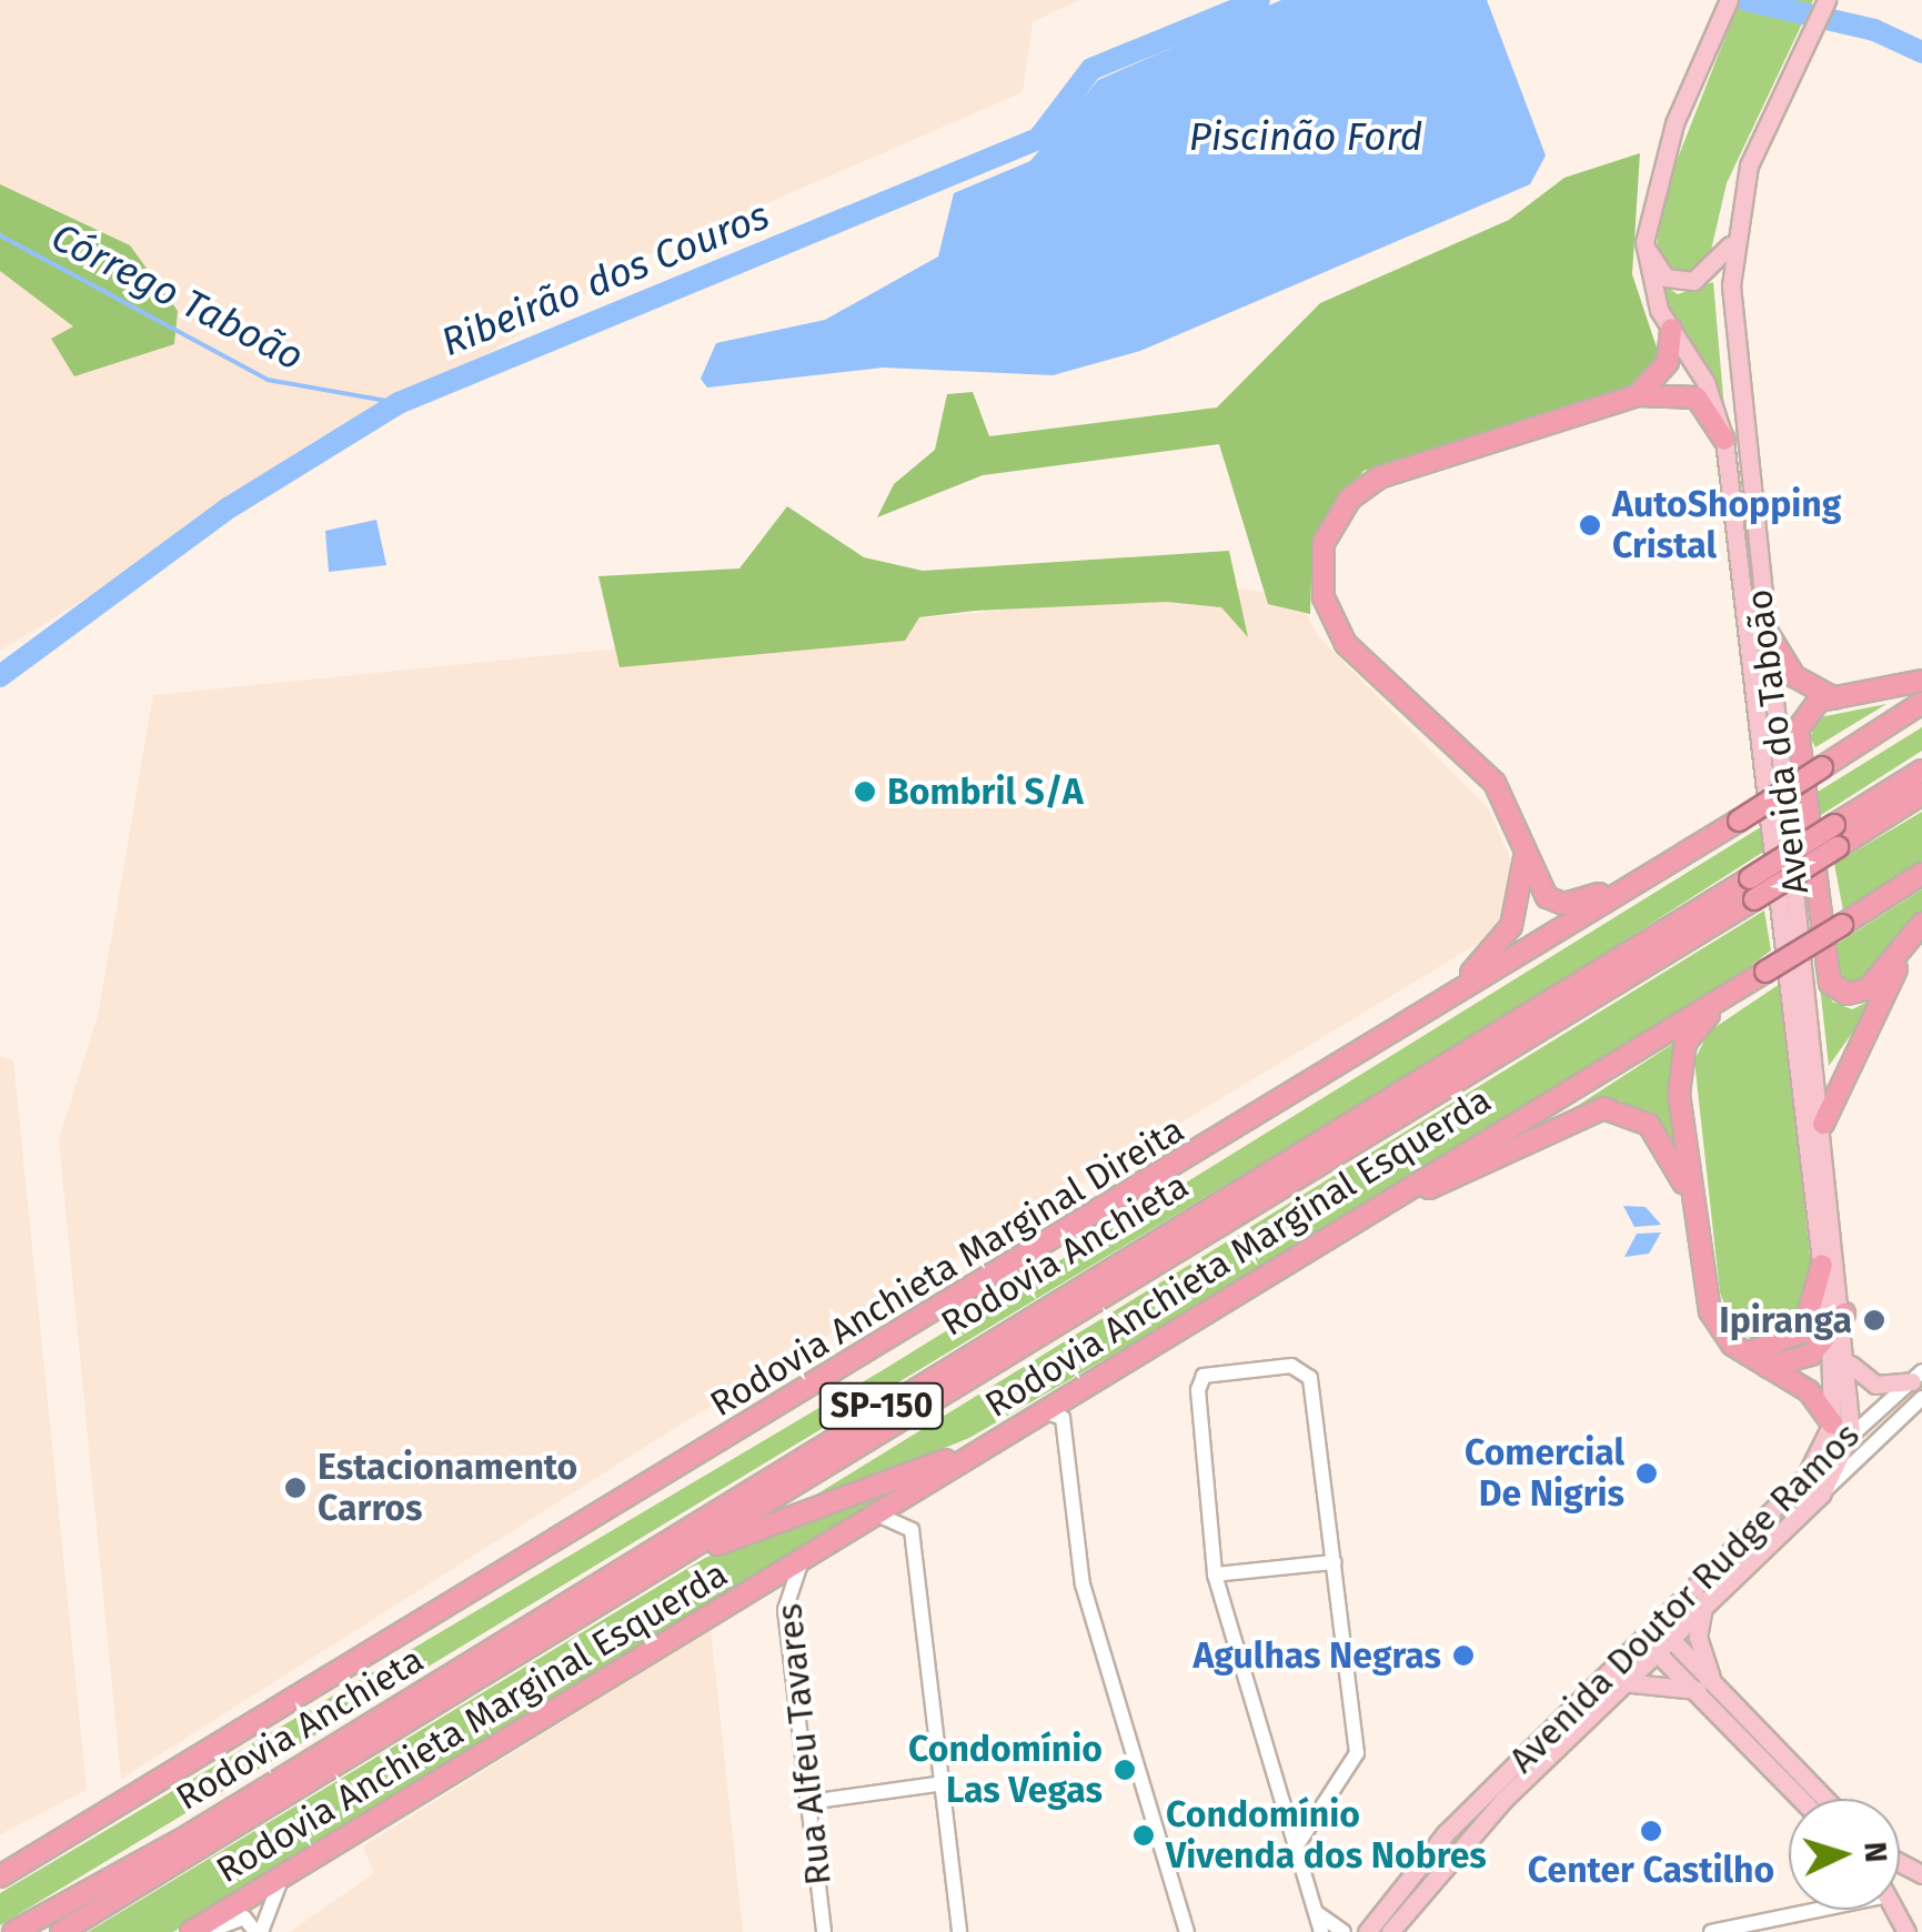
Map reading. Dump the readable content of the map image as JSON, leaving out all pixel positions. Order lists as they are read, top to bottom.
{
  "streets": {
    "highway": [
      "Rodovia Anchieta Marginal Esquerda",
      "Rodovia Anchieta",
      "Rodovia Anchieta Marginal Direita",
      "SP-150"
    ],
    "main road": ["Avenida do Taboão", "Avenida Doutor Rudge Ramos"],
    "street": ["Rua Alfeu Tavares"]
  },
  "crossings": [
    ["Avenida do Taboão", "Avenida Doutor Rudge Ramos"],
    ["Rodovia Anchieta Marginal Esquerda", "Rua Alfeu Tavares"]
  ],
  "water": ["Piscinão Ford", "Ribeirão dos Couros", "Córrego Taboão"],
  "places": [
    "AutoShopping Cristal",
    "Bombril S/A",
    "Ipiranga",
    "Comercial De Nigris",
    "Estacionamento Carros",
    "Agulhas Negras",
    "Condomínio Las Vegas",
    "Center Castilho",
    "Condomínio Vivenda dos Nobres"
  ],
  "north": "right"
}
